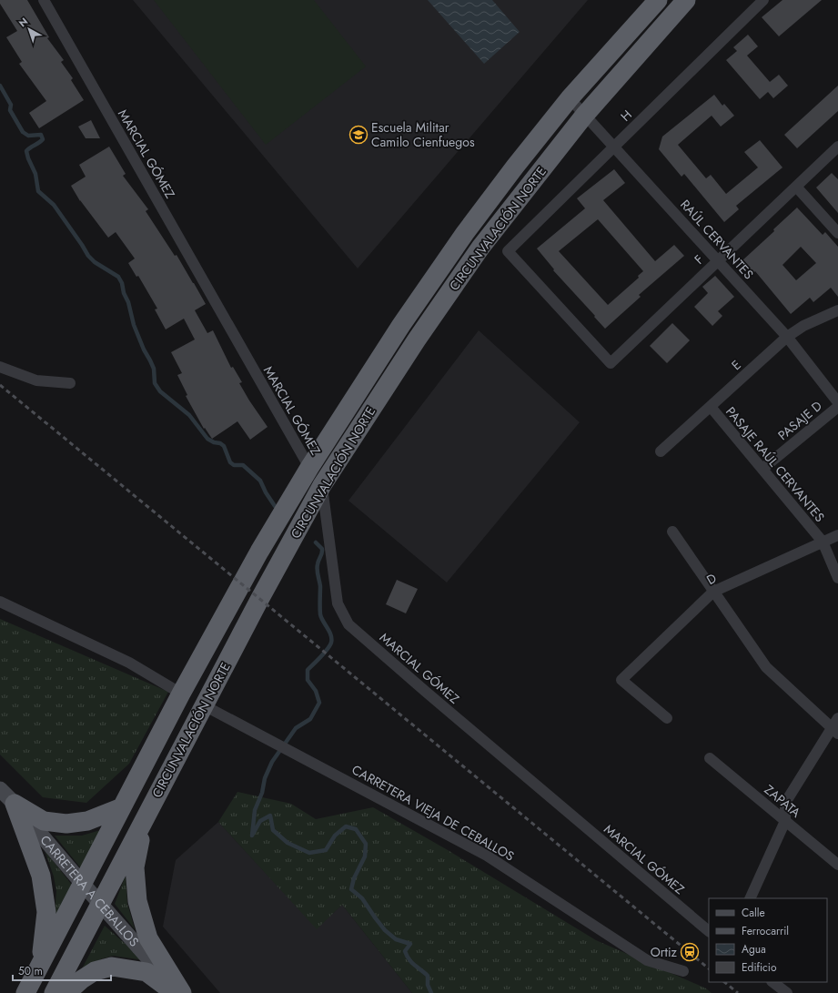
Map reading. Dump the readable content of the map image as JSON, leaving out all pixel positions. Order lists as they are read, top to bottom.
{
  "streets": {
    "highway": ["CIRCUNVALACIÓN NORTE"],
    "main road": ["CARRETERA A CEBALLOS"],
    "street": [
      "H",
      "MARCIAL GÓMEZ",
      "RAÚL CERVANTES",
      "F",
      "E",
      "PASAJE D",
      "PASAJE RAÚL CERVANTES",
      "D",
      "ZAPATA",
      "CARRETERA VIEJA DE CEBALLOS"
    ]
  },
  "crossings": [
    ["H", "RAÚL CERVANTES"],
    ["H", "F"],
    ["MARCIAL GÓMEZ", "CIRCUNVALACIÓN NORTE"],
    ["CIRCUNVALACIÓN NORTE", "RAÚL CERVANTES"],
    ["CIRCUNVALACIÓN NORTE", "CARRETERA VIEJA DE CEBALLOS"],
    ["CIRCUNVALACIÓN NORTE", "CARRETERA A CEBALLOS"],
    ["RAÚL CERVANTES", "F"],
    ["RAÚL CERVANTES", "E"],
    ["E", "PASAJE RAÚL CERVANTES"],
    ["PASAJE D", "PASAJE RAÚL CERVANTES"],
    ["PASAJE RAÚL CERVANTES", "D"]
  ],
  "places": {
    "school or university": ["Escuela Militar Camilo Cienfuegos"],
    "station": ["Ortiz"]
  },
  "legend": [
    "Calle",
    "Ferrocarril",
    "Agua",
    "Edificio"
  ],
  "scale_bar": "50 m",
  "north": "top left"
}
